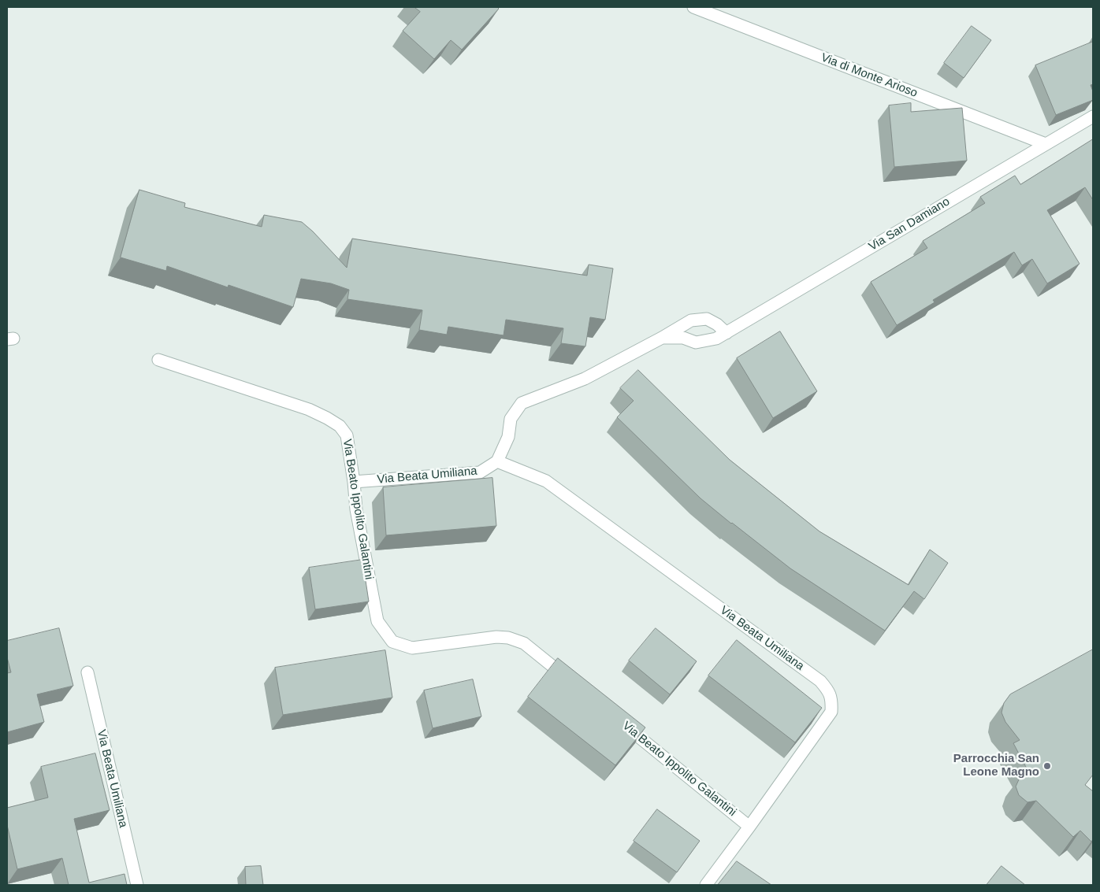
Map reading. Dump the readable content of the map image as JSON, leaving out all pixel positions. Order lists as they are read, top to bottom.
{
  "streets": {
    "street": [
      "Via di Monte Arioso",
      "Via San Damiano",
      "Via Beata Umiliana",
      "Via Beato Ippolito Galantini"
    ]
  },
  "crossings": [
    ["Via di Monte Arioso", "Via San Damiano"],
    ["Via Beata Umiliana", "Via Beato Ippolito Galantini"]
  ],
  "places": ["Parrocchia San Leone Magno"]
}
